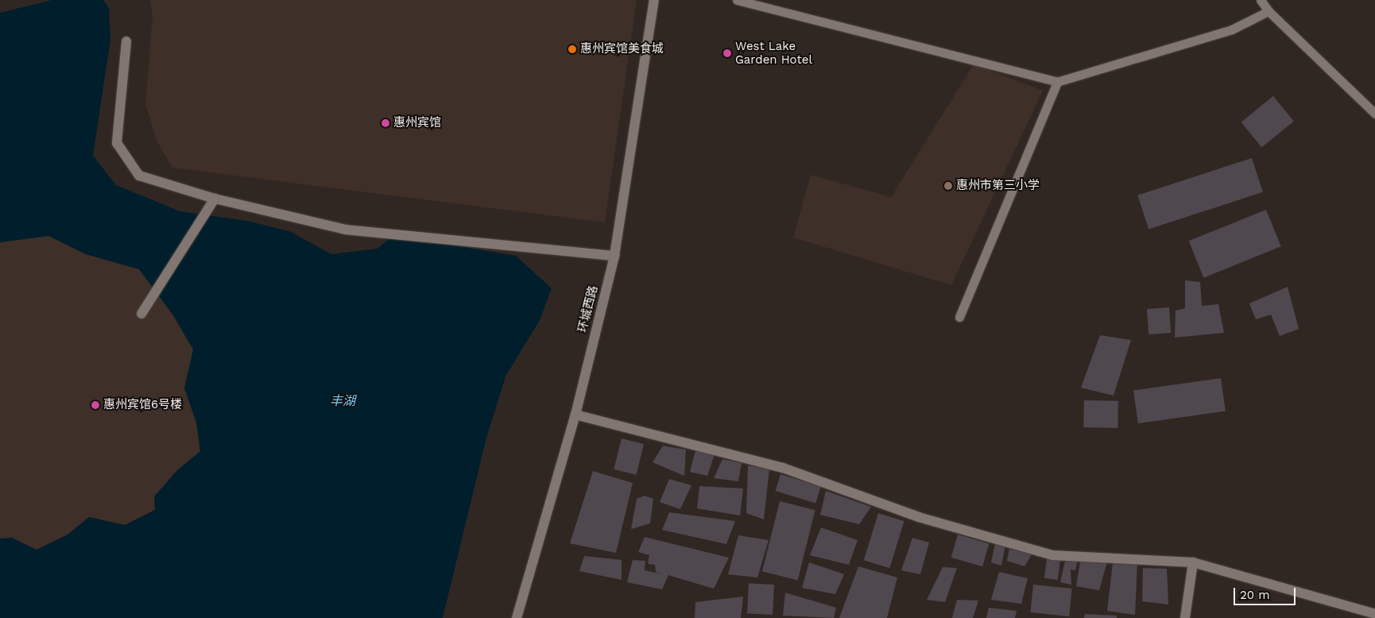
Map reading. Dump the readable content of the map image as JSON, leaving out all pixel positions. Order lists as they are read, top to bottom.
{
  "streets": {
    "street": ["环城西路"]
  },
  "water": ["丰湖"],
  "places": [
    "惠州宾馆美食城",
    "West Lake Garden Hotel",
    "惠州宾馆",
    "惠州市第三小学",
    "惠州宾馆6号楼"
  ],
  "scale_bar": "20 m"
}
